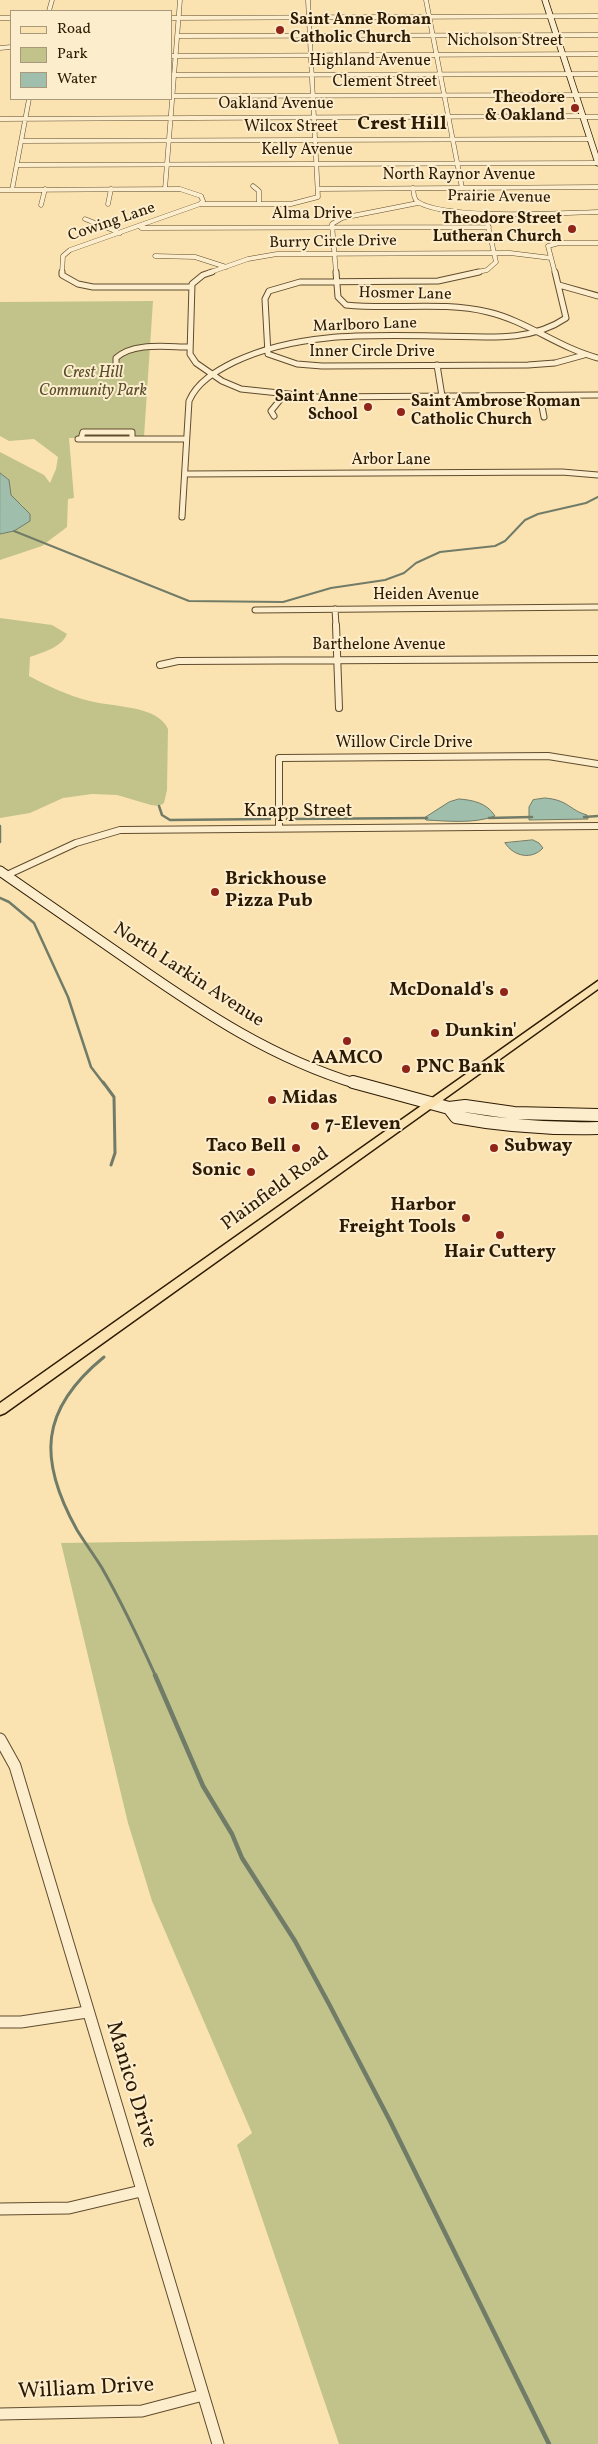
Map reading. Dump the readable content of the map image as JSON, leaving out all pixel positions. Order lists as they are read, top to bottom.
{
  "streets": {
    "main road": ["North Larkin Avenue", "Plainfield Road"],
    "street": [
      "Nicholson Street",
      "Highland Avenue",
      "Clement Street",
      "Oakland Avenue",
      "Wilcox Street",
      "Kelly Avenue",
      "North Raynor Avenue",
      "Prairie Avenue",
      "Alma Drive",
      "Cowing Lane",
      "Burry Circle Drive",
      "Hosmer Lane",
      "Marlboro Lane",
      "Inner Circle Drive",
      "Arbor Lane",
      "Heiden Avenue",
      "Barthelone Avenue",
      "Willow Circle Drive",
      "Knapp Street",
      "Manico Drive",
      "William Drive"
    ]
  },
  "crossings": [
    ["Alma Drive", "Cowing Lane"],
    ["Alma Drive", "Hosmer Lane"],
    ["Cowing Lane", "Burry Circle Drive"],
    ["Burry Circle Drive", "Hosmer Lane"],
    ["Burry Circle Drive", "Marlboro Lane"],
    ["Hosmer Lane", "Marlboro Lane"],
    ["Hosmer Lane", "Inner Circle Drive"],
    ["Marlboro Lane", "Inner Circle Drive"],
    ["Marlboro Lane", "Arbor Lane"],
    ["Willow Circle Drive", "Knapp Street"],
    ["Knapp Street", "North Larkin Avenue"],
    ["North Larkin Avenue", "Plainfield Road"],
    ["Manico Drive", "William Drive"]
  ],
  "districts": ["Crest Hill"],
  "parks": ["Crest Hill Community Park"],
  "places": [
    "Saint Anne Roman Catholic Church",
    "Theodore & Oakland",
    "Theodore Street Lutheran Church",
    "Saint Anne School",
    "Saint Ambrose Roman Catholic Church",
    "Brickhouse Pizza Pub",
    "McDonald's",
    "Dunkin'",
    "AAMCO",
    "PNC Bank",
    "Midas",
    "7-Eleven",
    "Taco Bell",
    "Subway",
    "Sonic",
    "Harbor Freight Tools",
    "Hair Cuttery"
  ],
  "legend": ["Road", "Park", "Water"]
}
